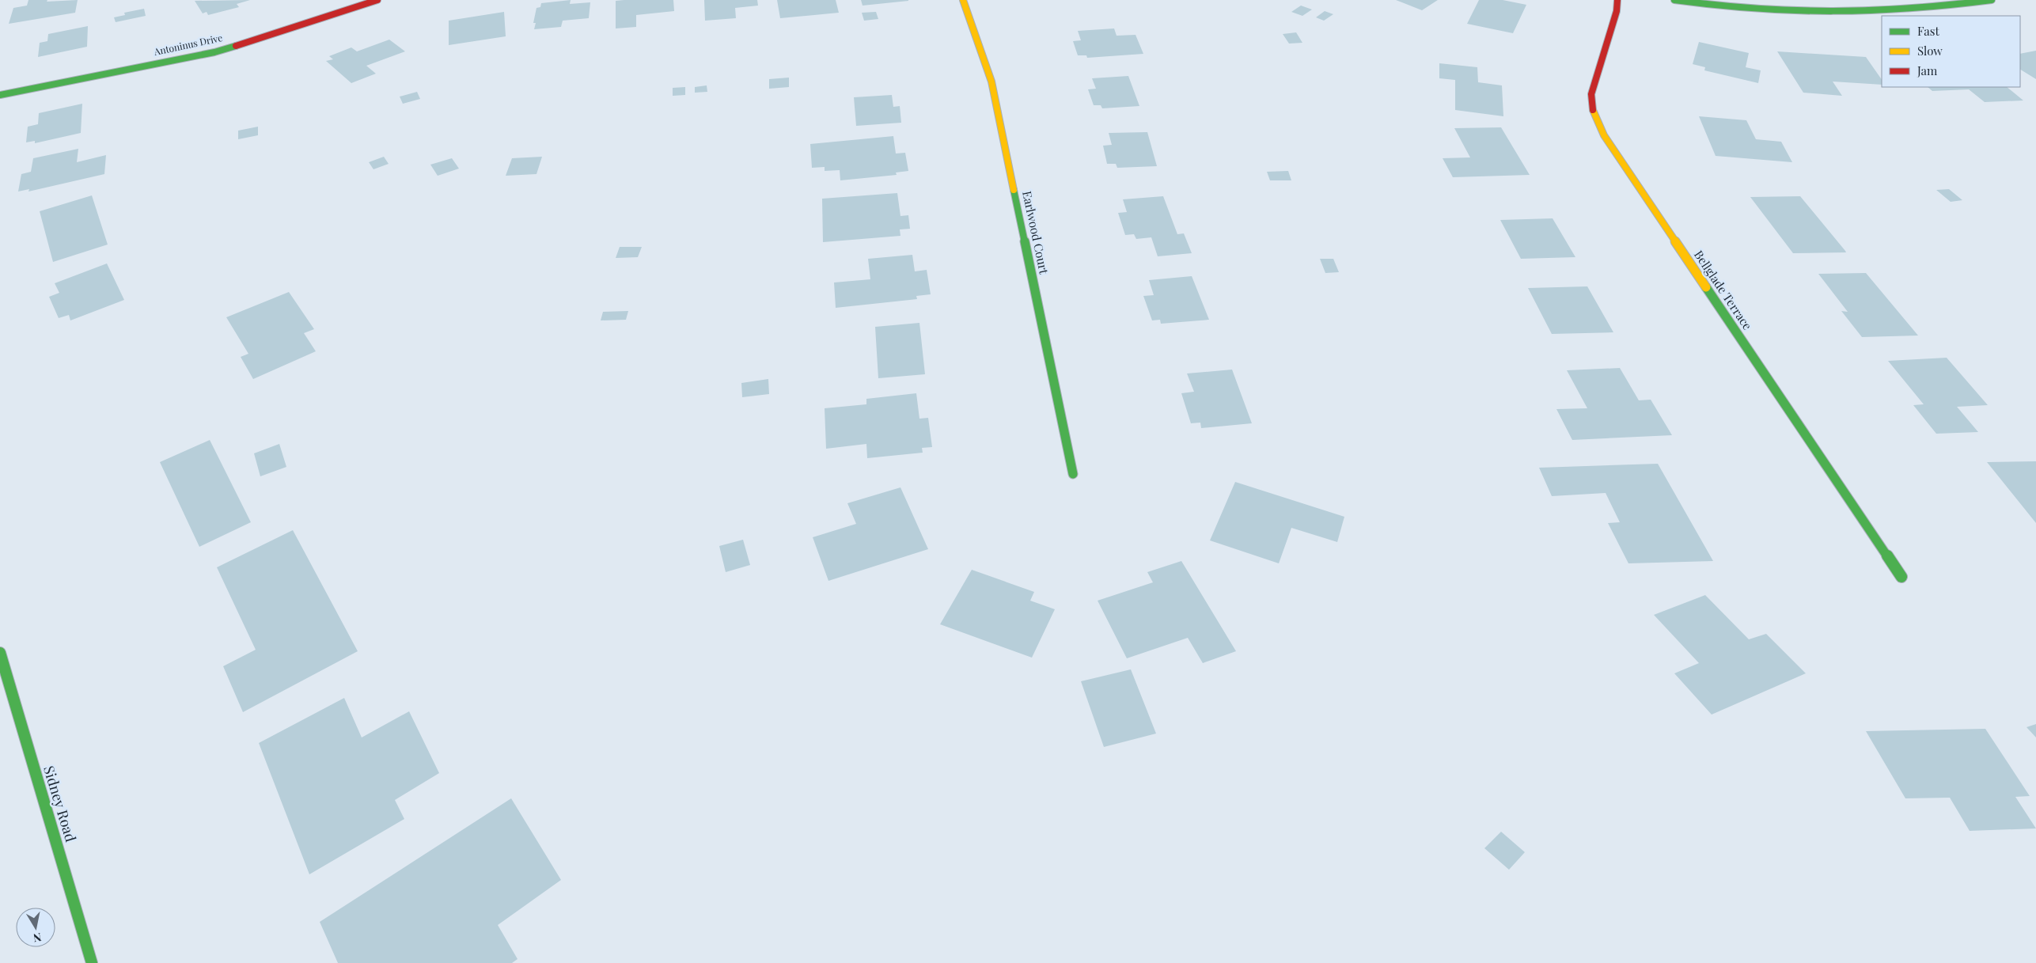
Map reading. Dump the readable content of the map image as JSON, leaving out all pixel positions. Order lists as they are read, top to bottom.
{
  "streets": {
    "street": [
      "Antoninus Drive",
      "Earlwood Court",
      "Bellglade Terrace",
      "Sidney Road"
    ]
  },
  "legend": ["Fast", "Slow", "Jam"],
  "north": "bottom"
}
